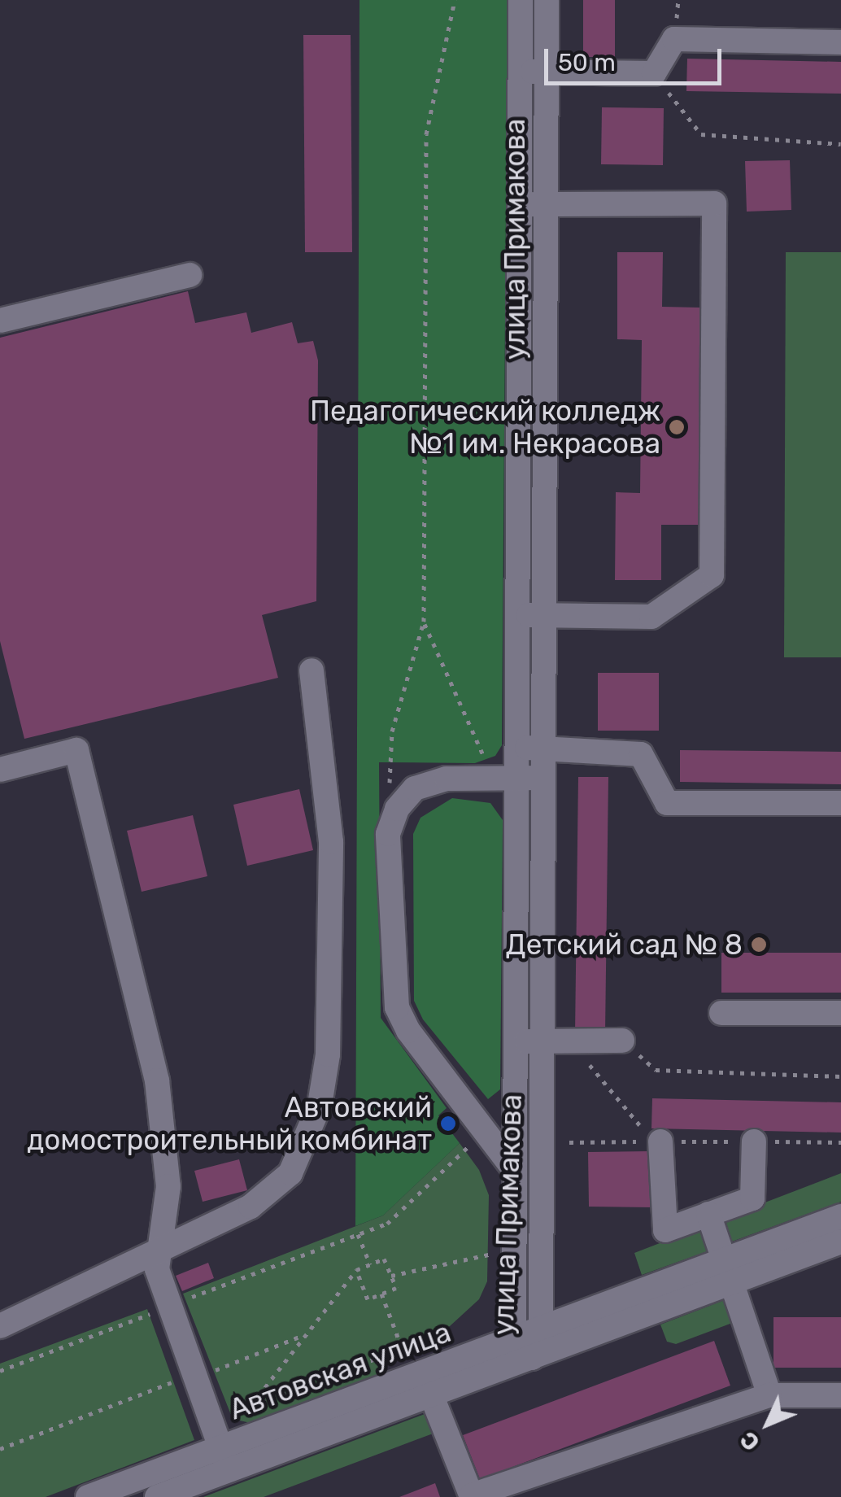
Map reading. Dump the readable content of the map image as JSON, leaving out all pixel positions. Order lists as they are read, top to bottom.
{
  "streets": {
    "street": ["улица Примакова", "Автовская улица"]
  },
  "crossings": [
    ["улица Примакова", "Автовская улица"]
  ],
  "places": ["Педагогический колледж №1 им. Некрасова", "Детский сад № 8", "Автовский домостроительный комбинат"],
  "scale_bar": "50 m",
  "north": "bottom left"
}
